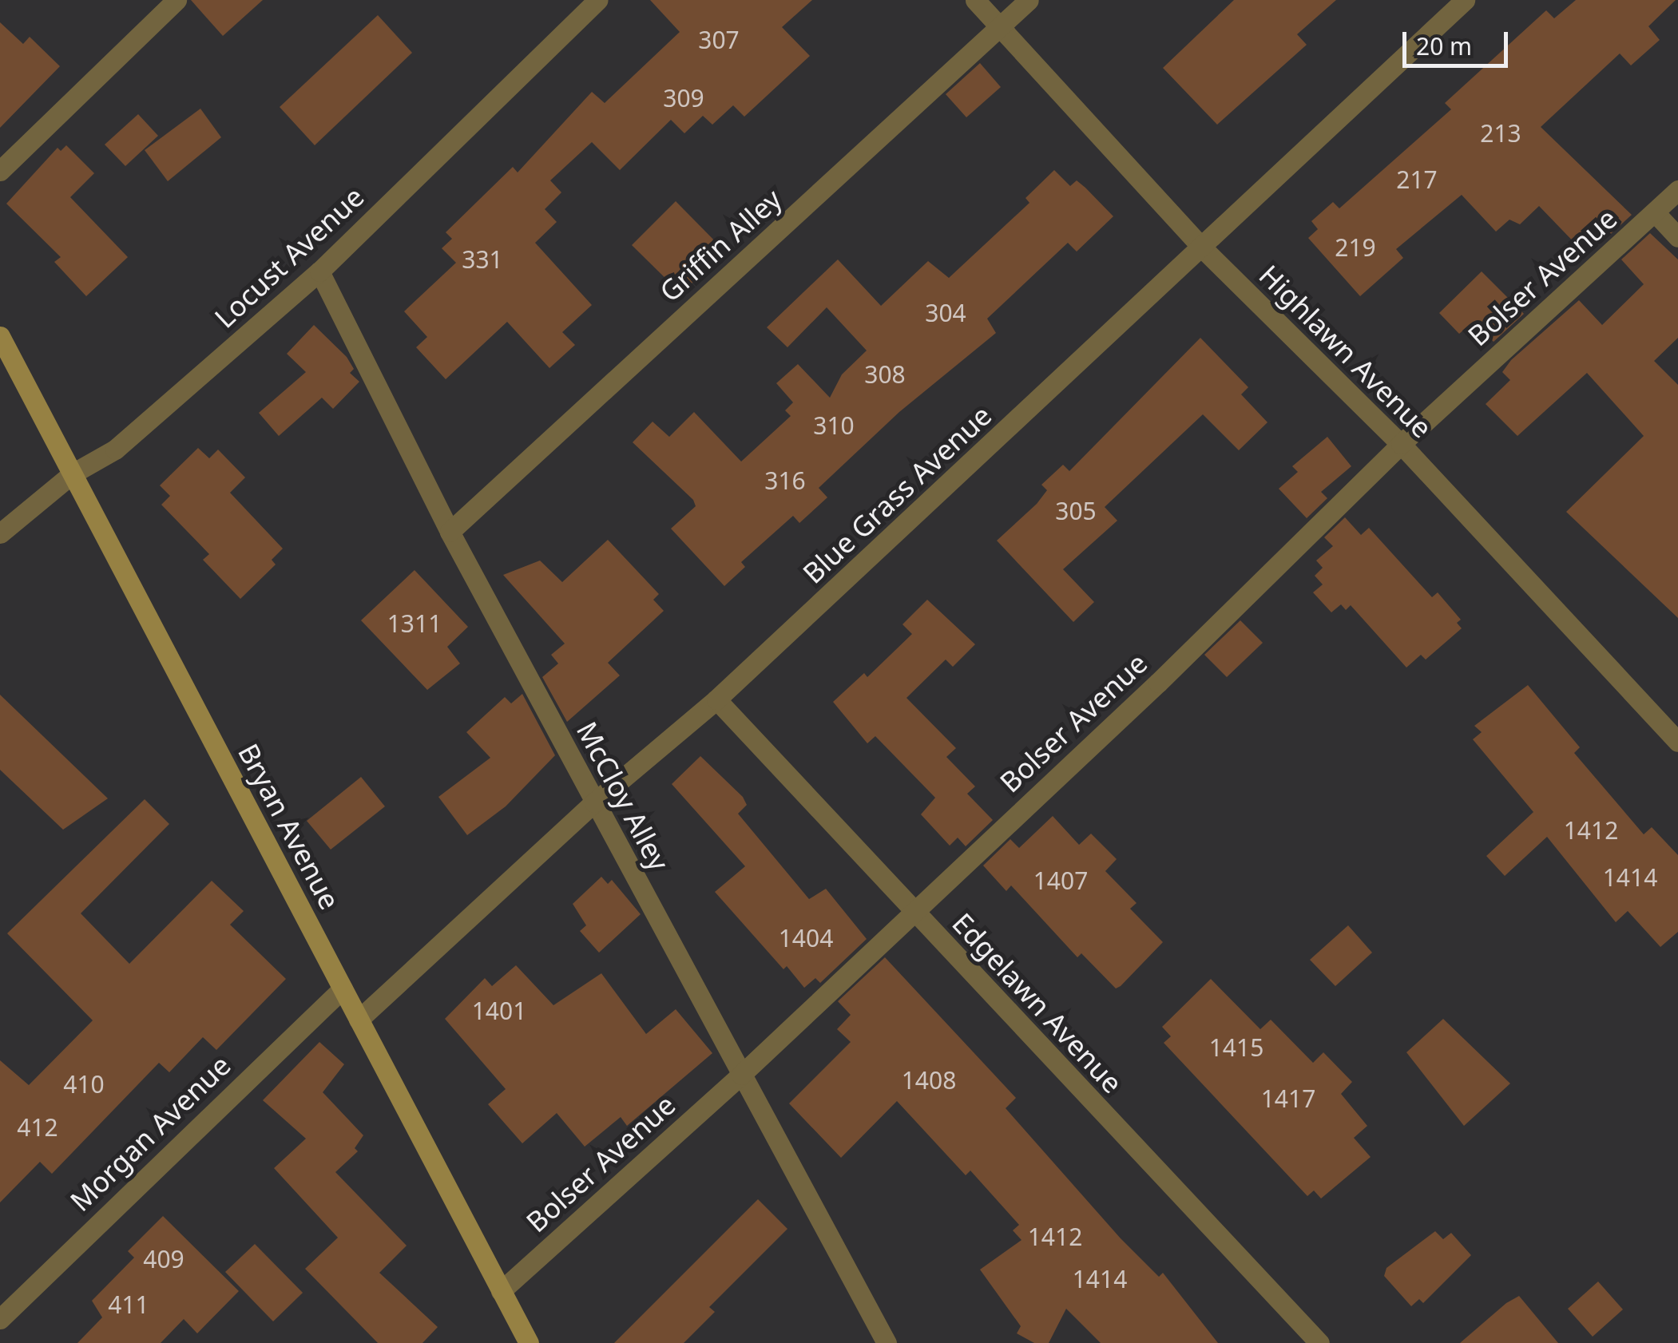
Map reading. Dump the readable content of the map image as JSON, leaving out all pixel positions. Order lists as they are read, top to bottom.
{
  "streets": {
    "street": [
      "Griffin Alley",
      "Locust Avenue",
      "Bolser Avenue",
      "Highlawn Avenue",
      "Blue Grass Avenue",
      "McCloy Alley",
      "Bryan Avenue",
      "Edgelawn Avenue",
      "Morgan Avenue"
    ]
  },
  "crossings": [
    ["Griffin Alley", "Highlawn Avenue"],
    ["Griffin Alley", "McCloy Alley"],
    ["Locust Avenue", "McCloy Alley"],
    ["Locust Avenue", "Bryan Avenue"],
    ["Bolser Avenue", "Highlawn Avenue"],
    ["Bolser Avenue", "McCloy Alley"],
    ["Bolser Avenue", "Bryan Avenue"],
    ["Bolser Avenue", "Edgelawn Avenue"],
    ["Highlawn Avenue", "Blue Grass Avenue"],
    ["Blue Grass Avenue", "McCloy Alley"],
    ["Blue Grass Avenue", "Bryan Avenue"],
    ["Blue Grass Avenue", "Edgelawn Avenue"],
    ["Bryan Avenue", "Morgan Avenue"]
  ],
  "house_numbers": [
    "307",
    "309",
    "213",
    "217",
    "219",
    "331",
    "304",
    "308",
    "310",
    "316",
    "305",
    "1311",
    "1412",
    "1414",
    "1407",
    "1404",
    "1401",
    "1415",
    "1408",
    "410",
    "1417",
    "412",
    "1412",
    "409",
    "1414",
    "411"
  ],
  "scale_bar": "20 m"
}
